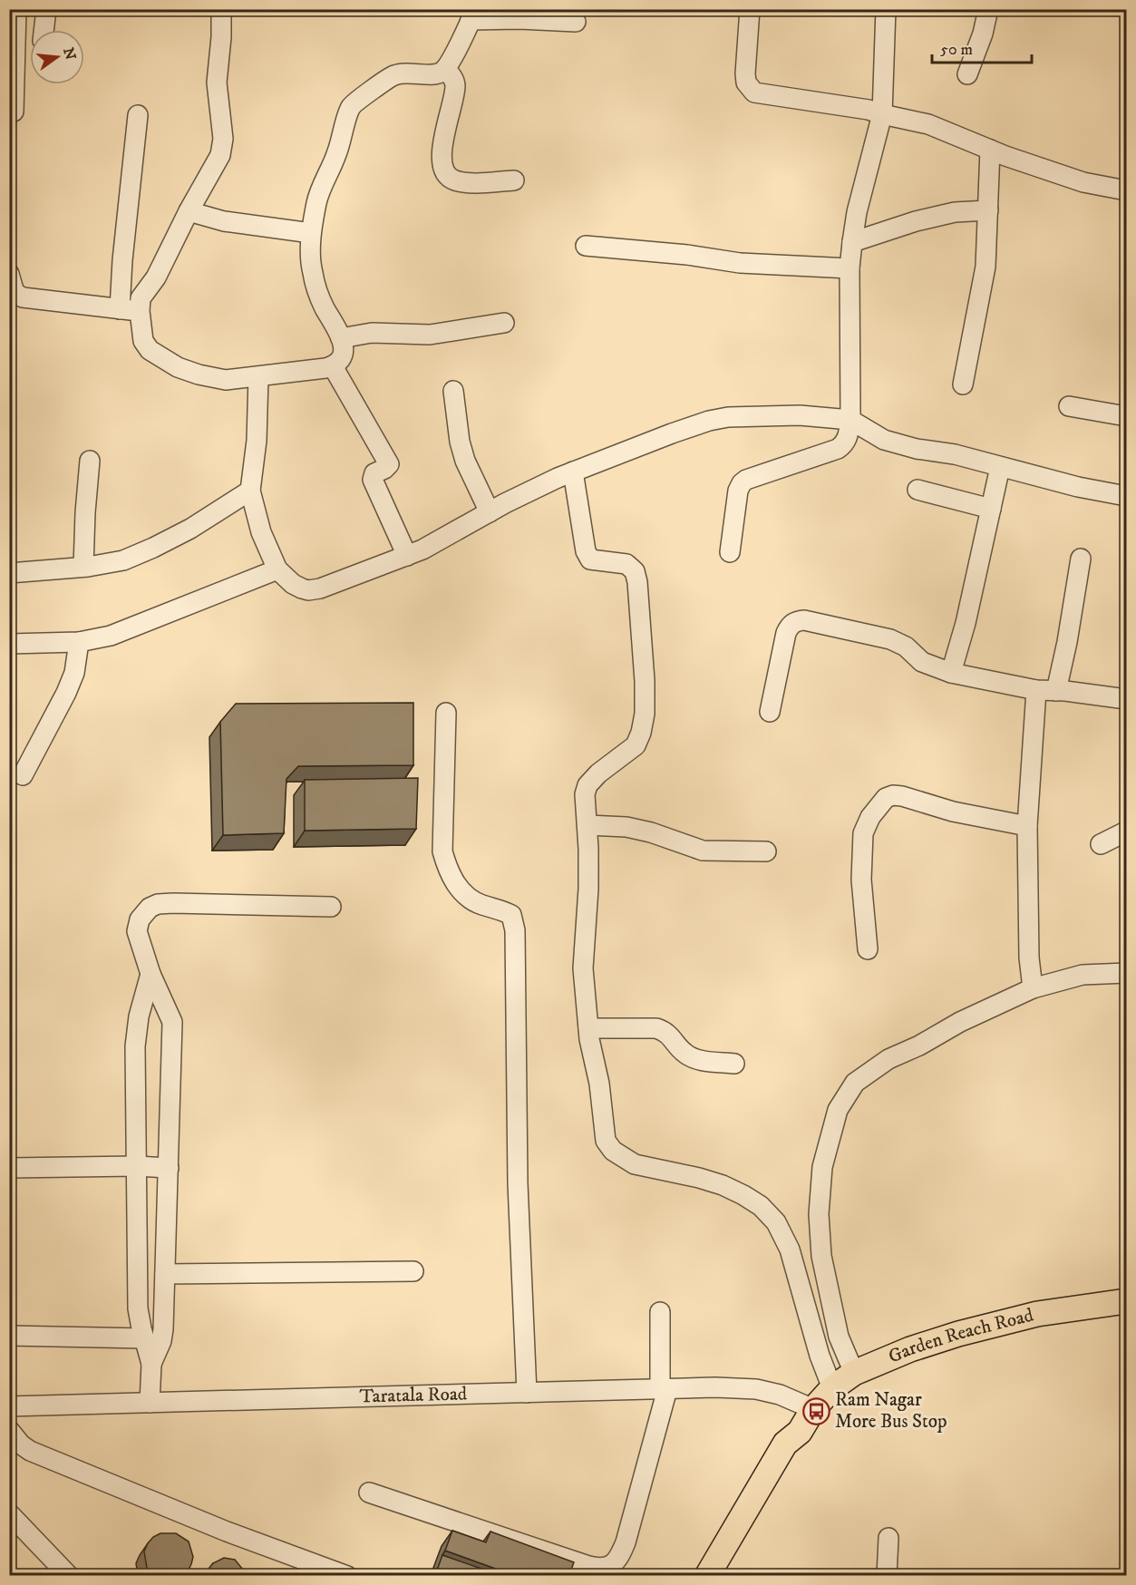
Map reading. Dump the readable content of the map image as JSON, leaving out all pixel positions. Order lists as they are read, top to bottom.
{
  "streets": {
    "main road": ["Garden Reach Road"],
    "street": ["Taratala Road"]
  },
  "crossings": [
    ["Garden Reach Road", "Taratala Road"]
  ],
  "places": {
    "bus stop": ["Ram Nagar More Bus Stop"]
  },
  "scale_bar": "50 m",
  "north": "right"
}
